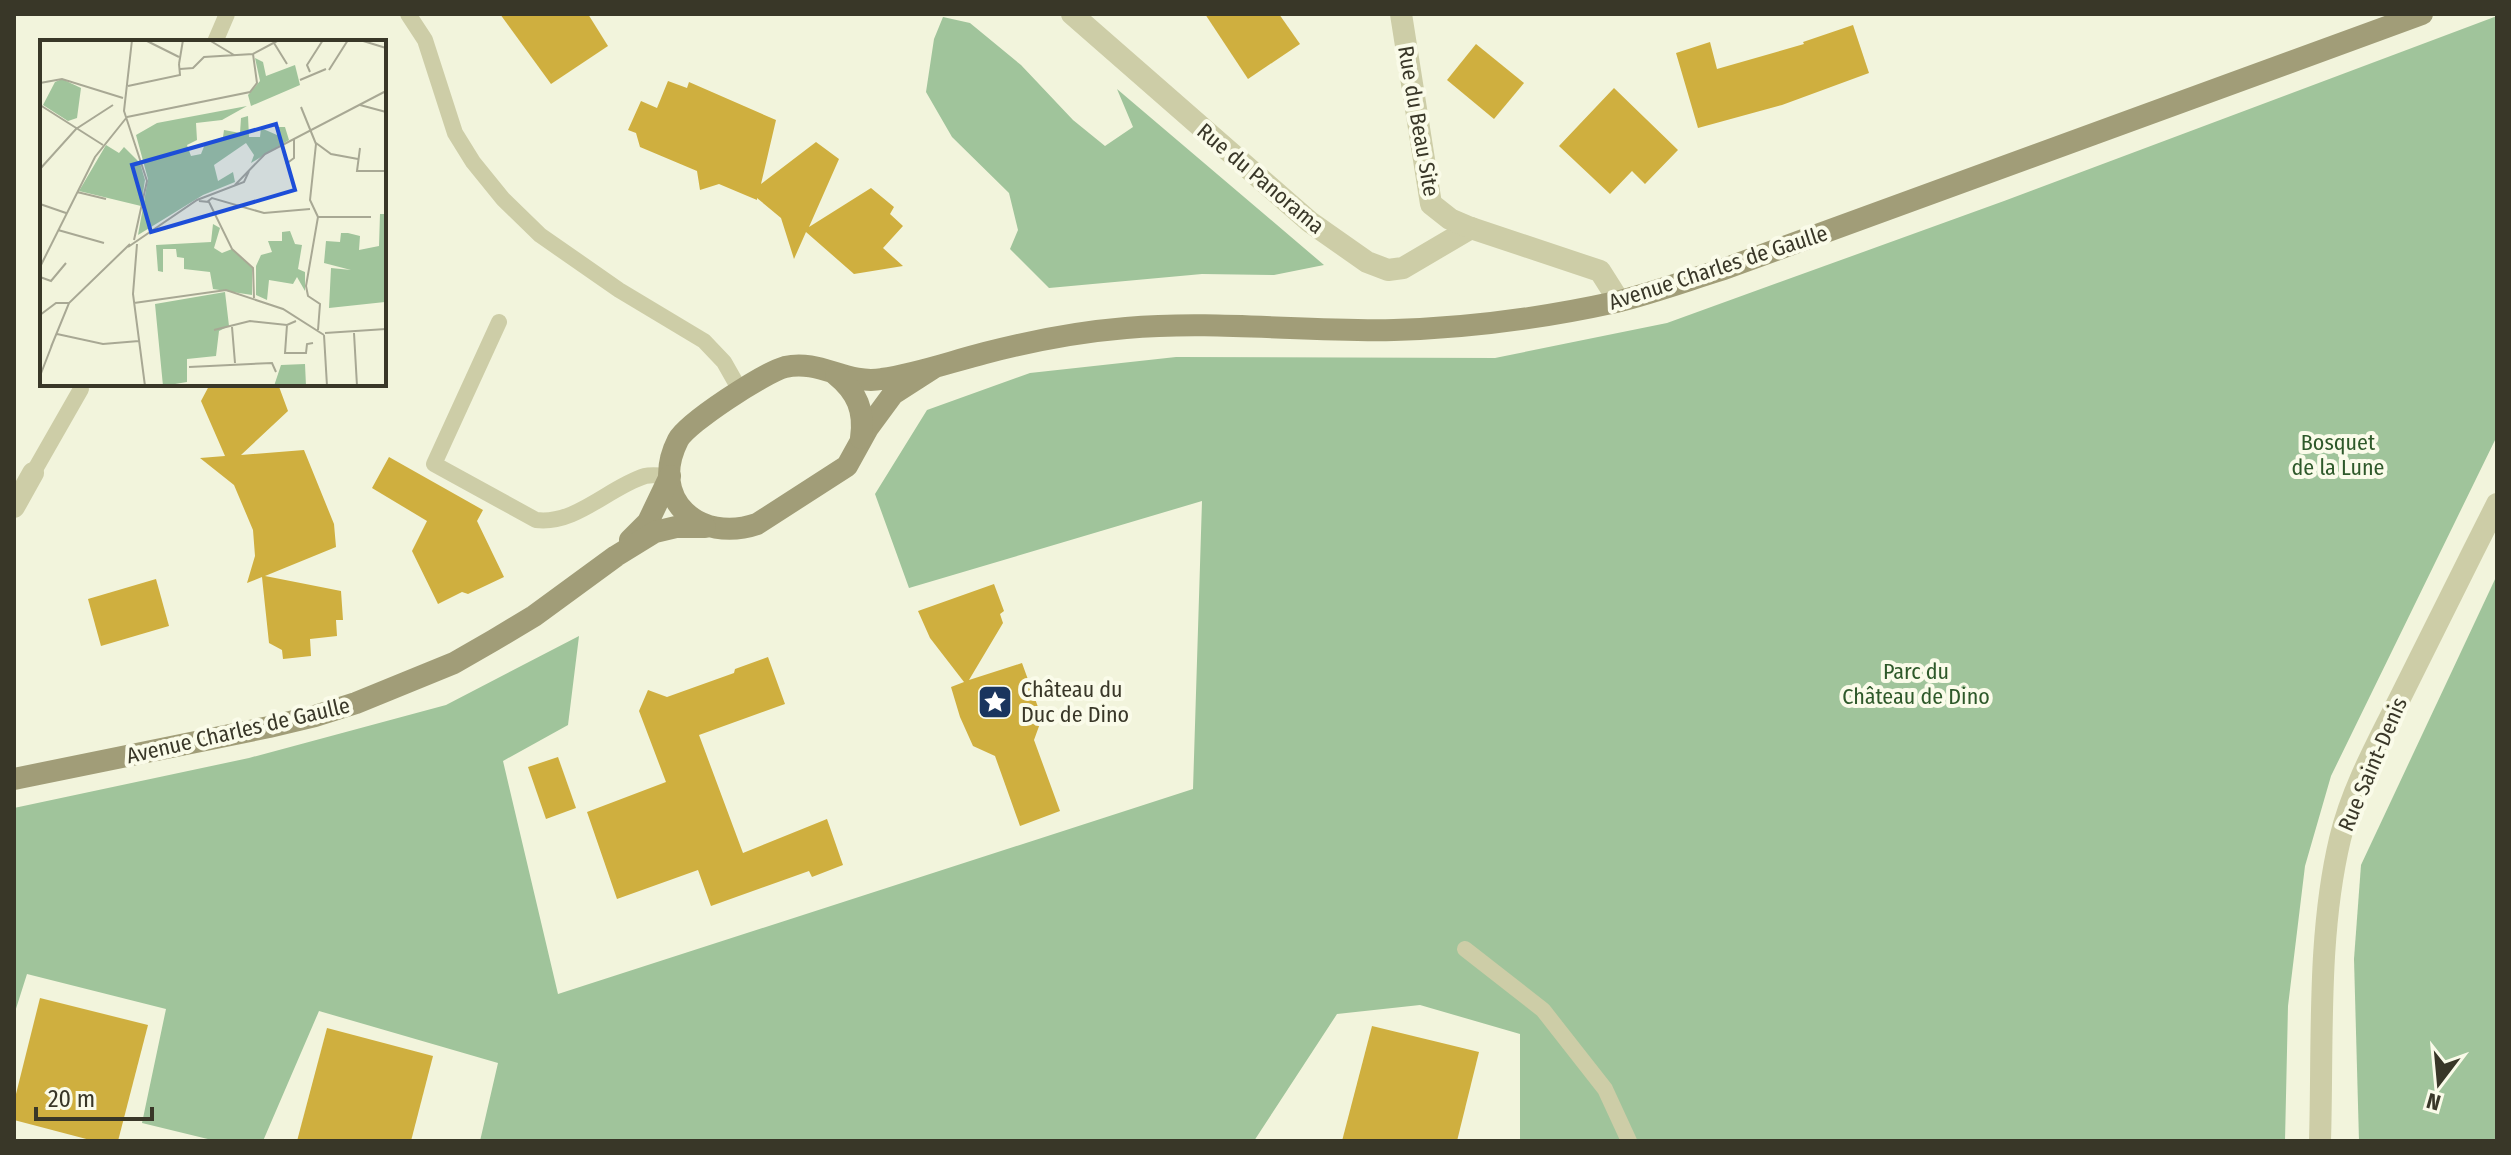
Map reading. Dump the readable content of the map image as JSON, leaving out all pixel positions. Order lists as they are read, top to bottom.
{
  "streets": {
    "main road": ["Avenue Charles de Gaulle"],
    "street": ["Rue du Beau Site", "Rue du Panorama", "Rue Saint-Denis"]
  },
  "crossings": [
    ["Rue du Beau Site", "Rue du Panorama"],
    ["Rue du Beau Site", "Avenue Charles de Gaulle"]
  ],
  "parks": ["Bosquet de la Lune", "Parc du Château de Dino"],
  "places": {
    "place": ["Château du Duc de Dino"]
  },
  "scale_bar": "20 m",
  "north": "bottom"
}
